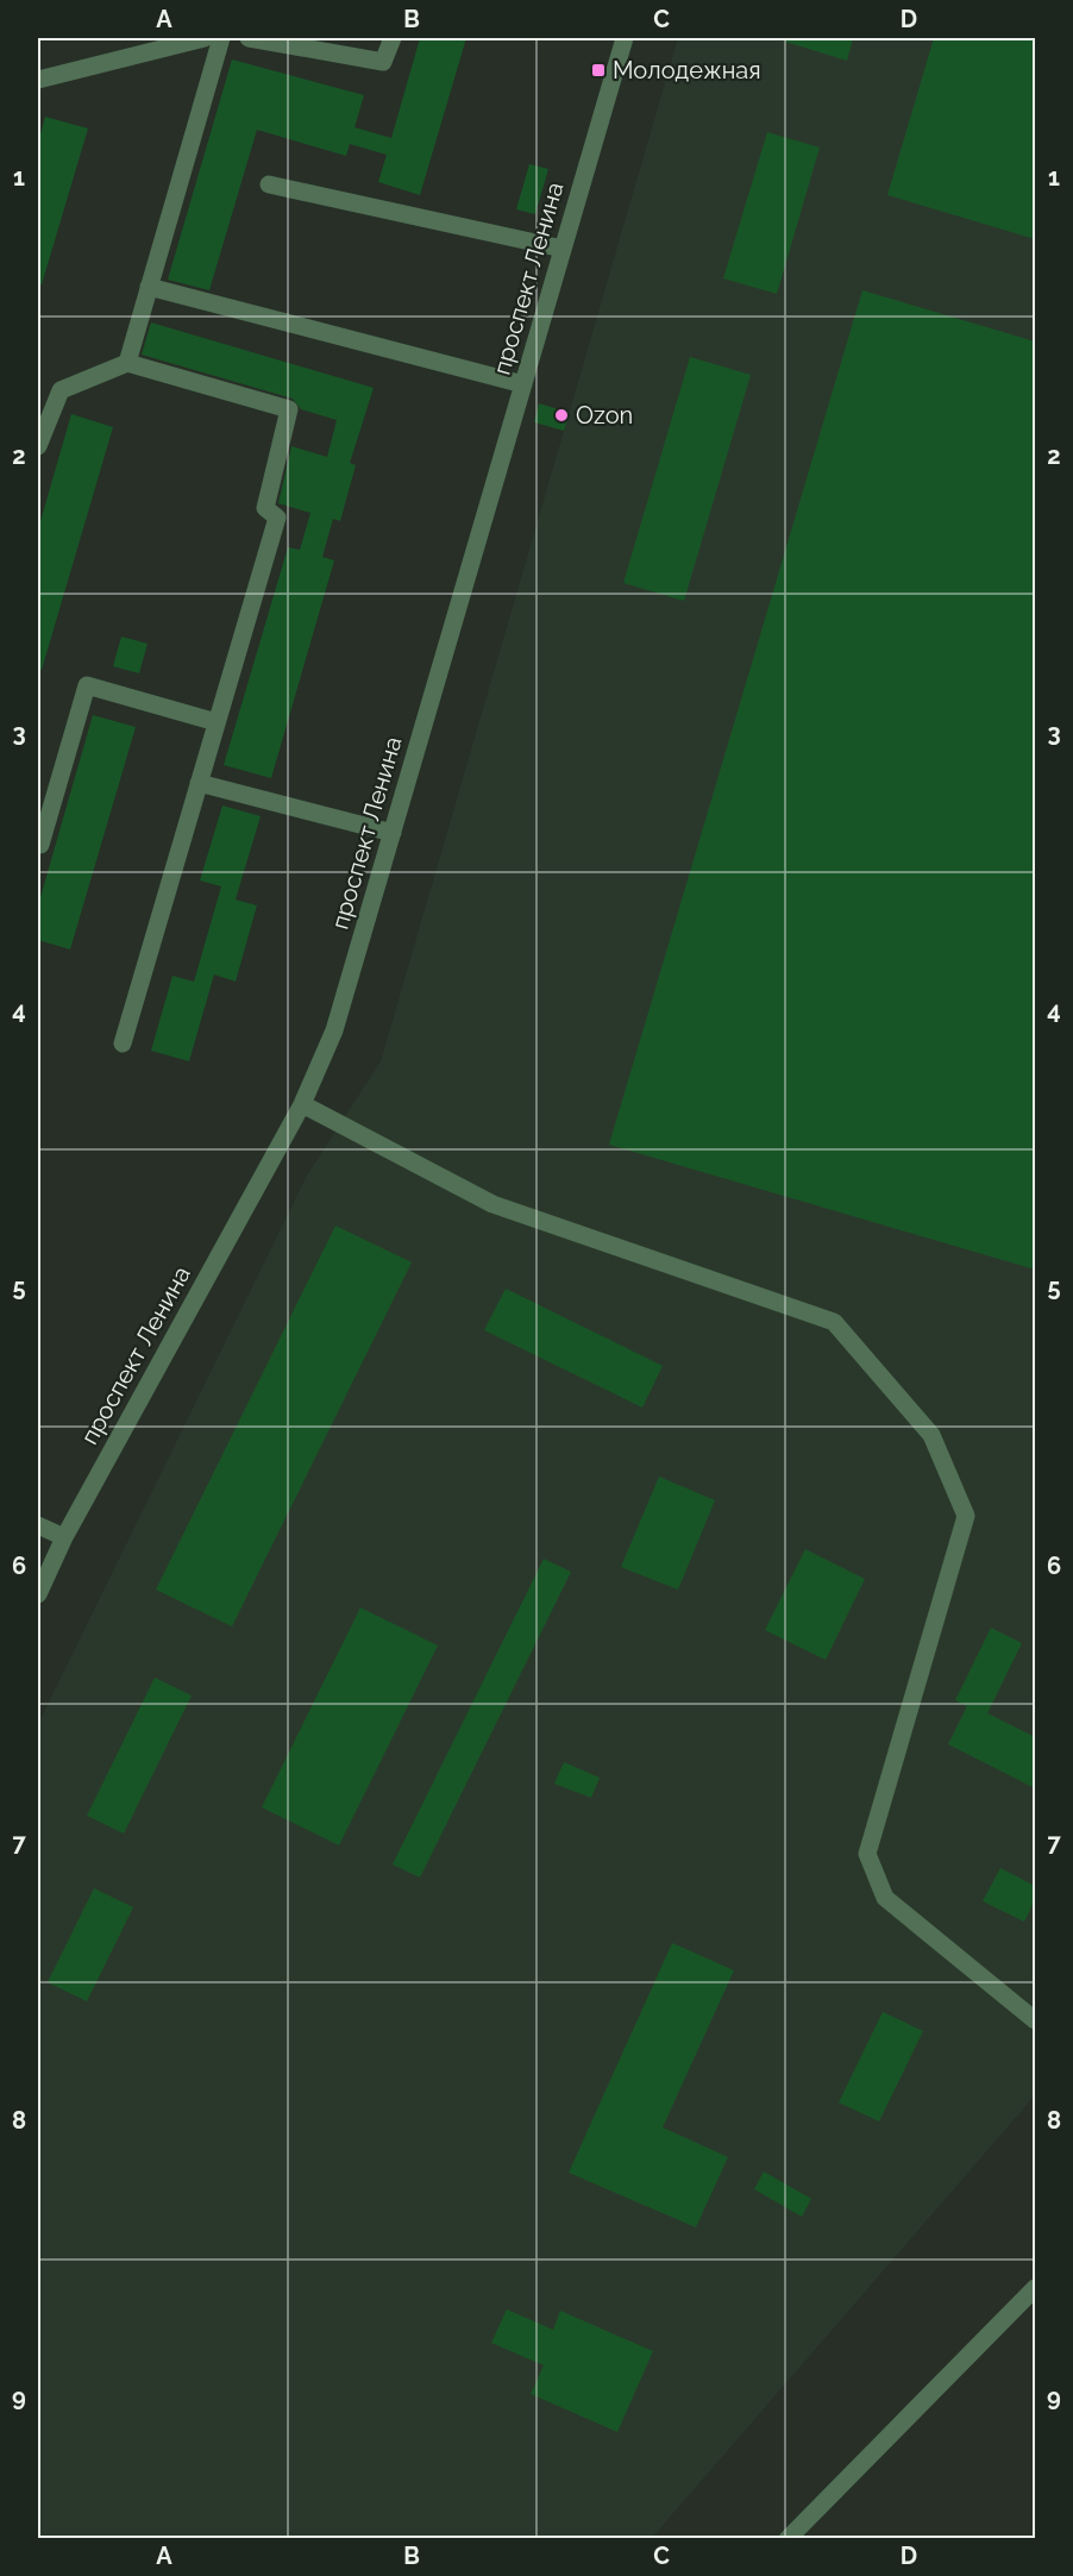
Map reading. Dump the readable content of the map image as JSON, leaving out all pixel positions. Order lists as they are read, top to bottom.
{
  "streets": {
    "street": ["проспект Ленина"]
  },
  "places": {
    "transit": ["Молодежная"],
    "other": ["Ozon"]
  },
  "grid": {
    "columns": [
      "A",
      "B",
      "C",
      "D"
    ],
    "rows": [
      "1",
      "2",
      "3",
      "4",
      "5",
      "6",
      "7",
      "8",
      "9"
    ]
  }
}
